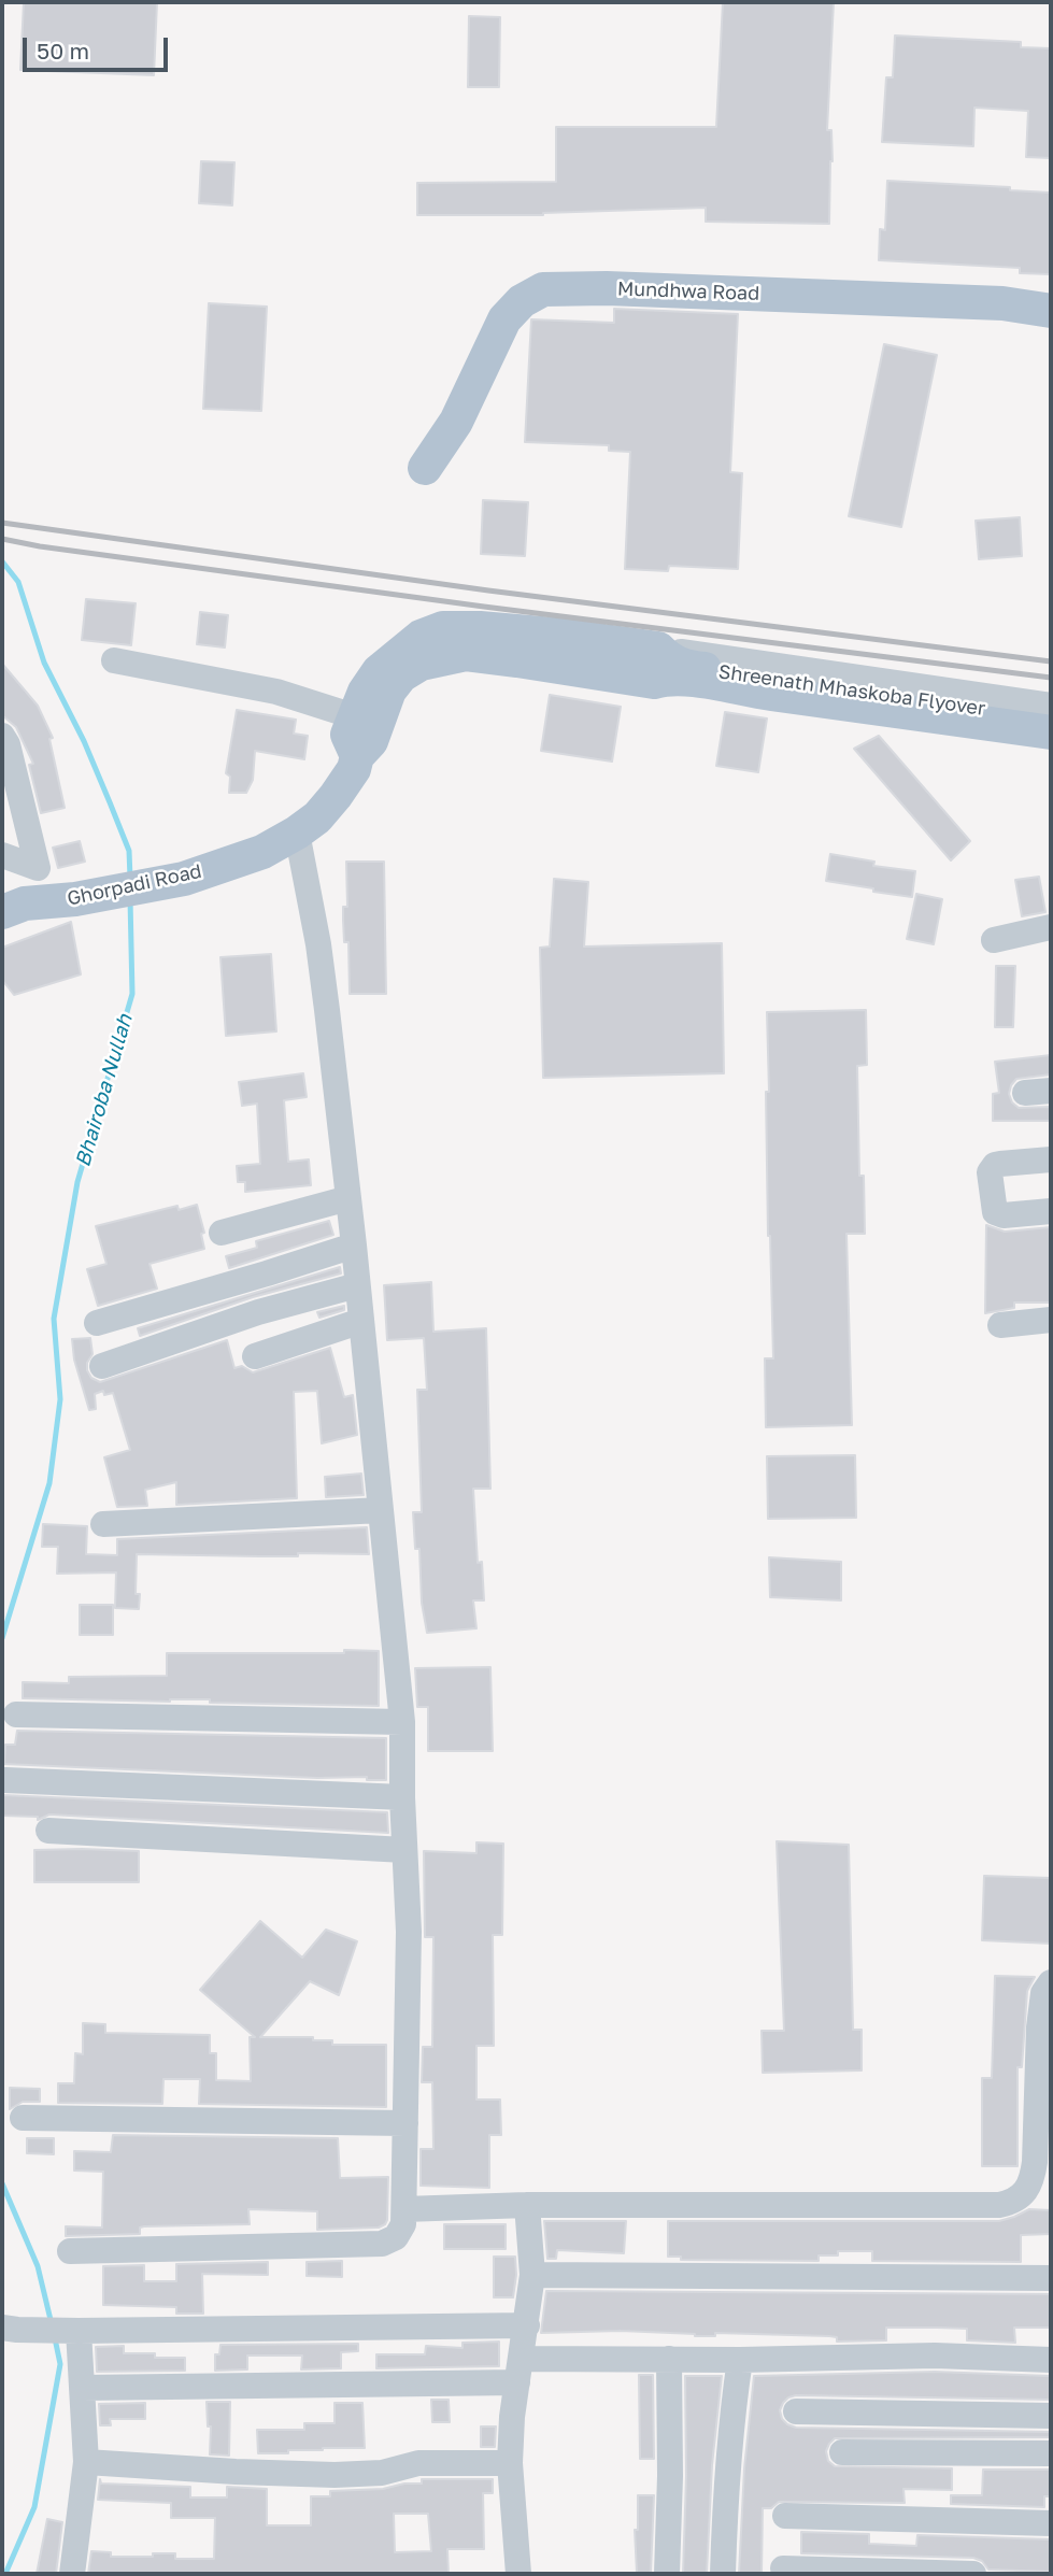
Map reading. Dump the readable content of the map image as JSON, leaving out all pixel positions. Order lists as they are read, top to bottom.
{
  "streets": {
    "main road": ["Mundhwa Road", "Shreenath Mhaskoba Flyover", "Ghorpadi Road"]
  },
  "crossings": [
    ["Shreenath Mhaskoba Flyover", "Ghorpadi Road"]
  ],
  "water": ["Bhairoba Nullah"],
  "scale_bar": "50 m"
}
